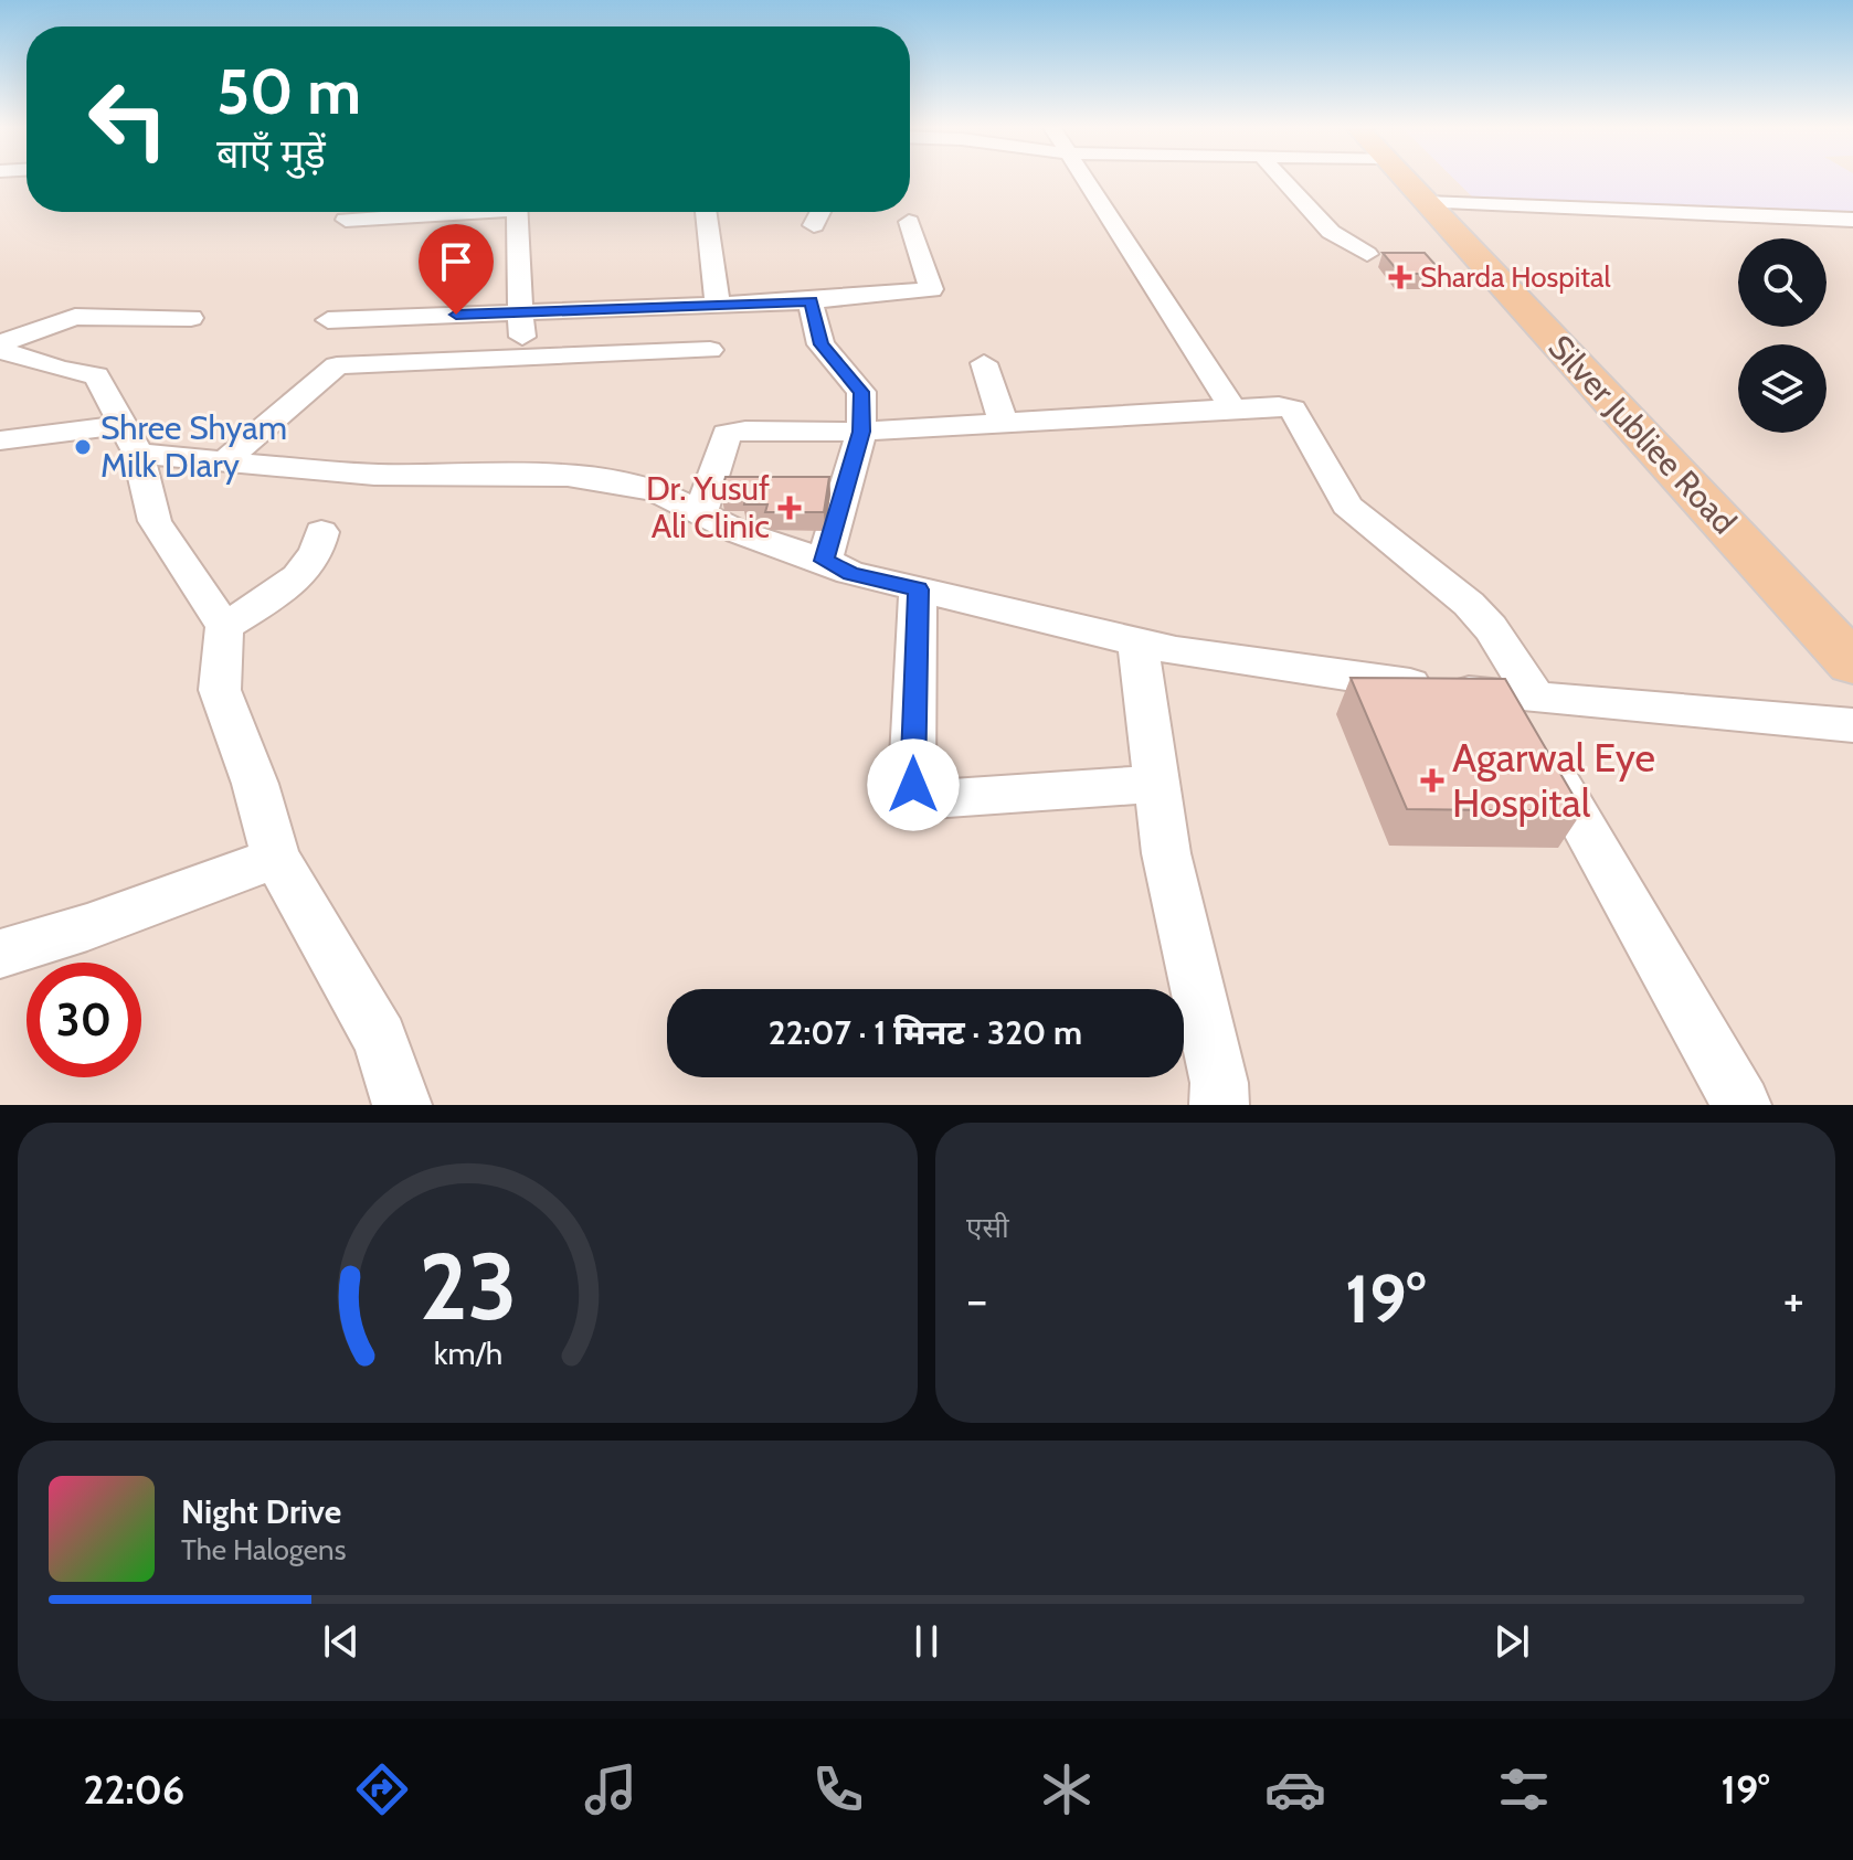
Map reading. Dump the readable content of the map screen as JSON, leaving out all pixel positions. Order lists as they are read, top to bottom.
{
  "streets": {
    "main road": ["Silver Jubliee Road"]
  },
  "places": {
    "health": ["Sharda Hospital", "Dr. Yusuf Ali Clinic", "Agarwal Eye Hospital"],
    "other": ["Shree Shyam Milk DIary"]
  },
  "page": {
    "turn": ["50 m", "बाएँ मुड़ें"],
    "limit": "30",
    "trip": "22:07 · 1 मिनट · 320 m",
    "tile": "एसी",
    "heat": ["−", "19°", "+"],
    "song": ["Night Drive", "The Halogens"],
    "tabs": ["22:06", "19°"],
    "gauge": ["23", "km/h"]
  }
}
